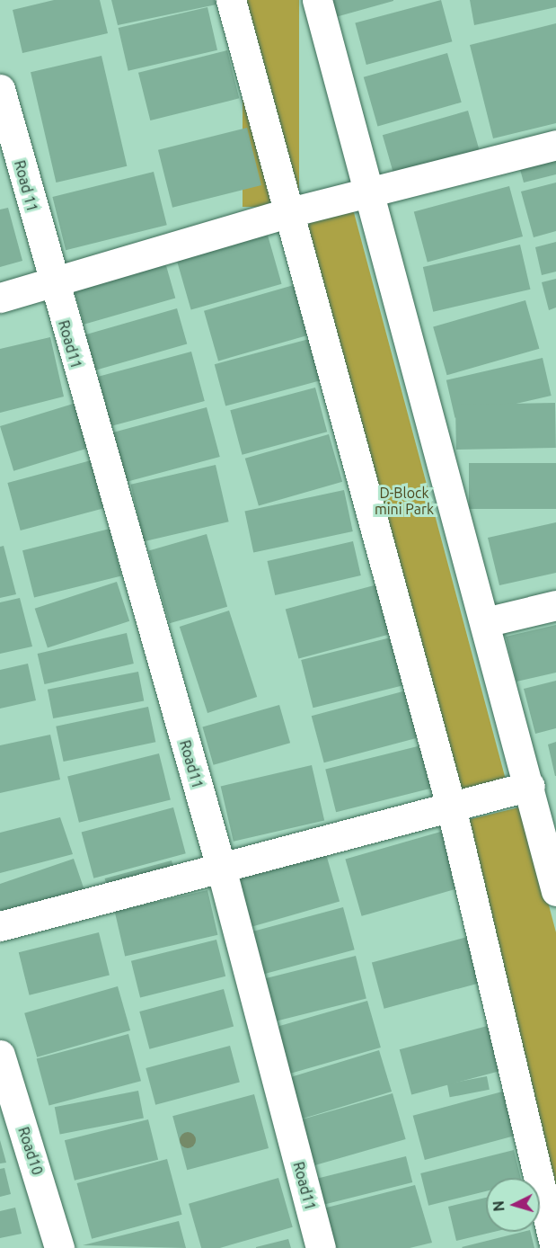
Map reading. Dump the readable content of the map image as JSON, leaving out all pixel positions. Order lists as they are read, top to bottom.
{
  "streets": {
    "street": ["Road 11", "Road11", "Road10"]
  },
  "crossings": [
    ["Road 11", "Road11"]
  ],
  "parks": ["D-Block mini Park"],
  "north": "left"
}
